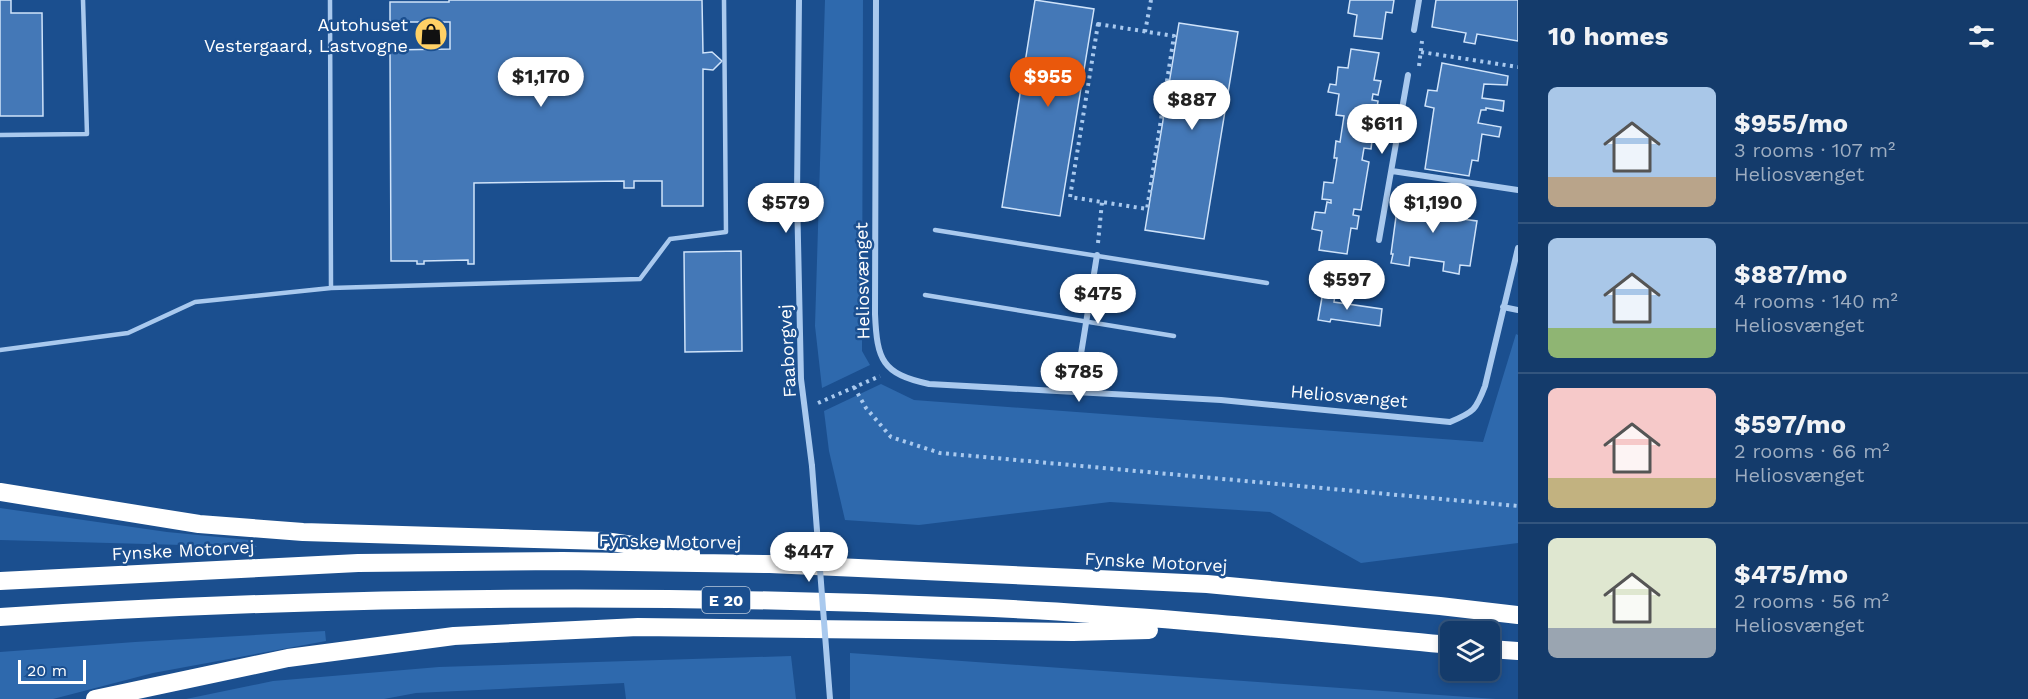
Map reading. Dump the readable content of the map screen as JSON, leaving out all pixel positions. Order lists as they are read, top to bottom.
{
  "streets": {
    "highway": ["Fynske Motorvej", "E 20"],
    "street": ["Heliosvænget", "Faaborgvej"]
  },
  "places": {
    "shop": ["Autohuset Vestergaard, Lastvogne"]
  },
  "scale_bar": "20 m",
  "page": {
    "heading": "10 homes",
    "price": [
      "$1,170",
      "$955",
      "$887",
      "$611",
      "$579",
      "$1,190",
      "$597",
      "$475",
      "$785",
      "$447"
    ],
    "list": [
      {
        "name": "$955/mo",
        "note": "3 rooms · 107 m² · Heliosvænget"
      },
      {
        "name": "$887/mo",
        "note": "4 rooms · 140 m² · Heliosvænget"
      },
      {
        "name": "$597/mo",
        "note": "2 rooms · 66 m² · Heliosvænget"
      },
      {
        "name": "$475/mo",
        "note": "2 rooms · 56 m² · Heliosvænget"
      }
    ],
    "scale": "20 m"
  }
}
